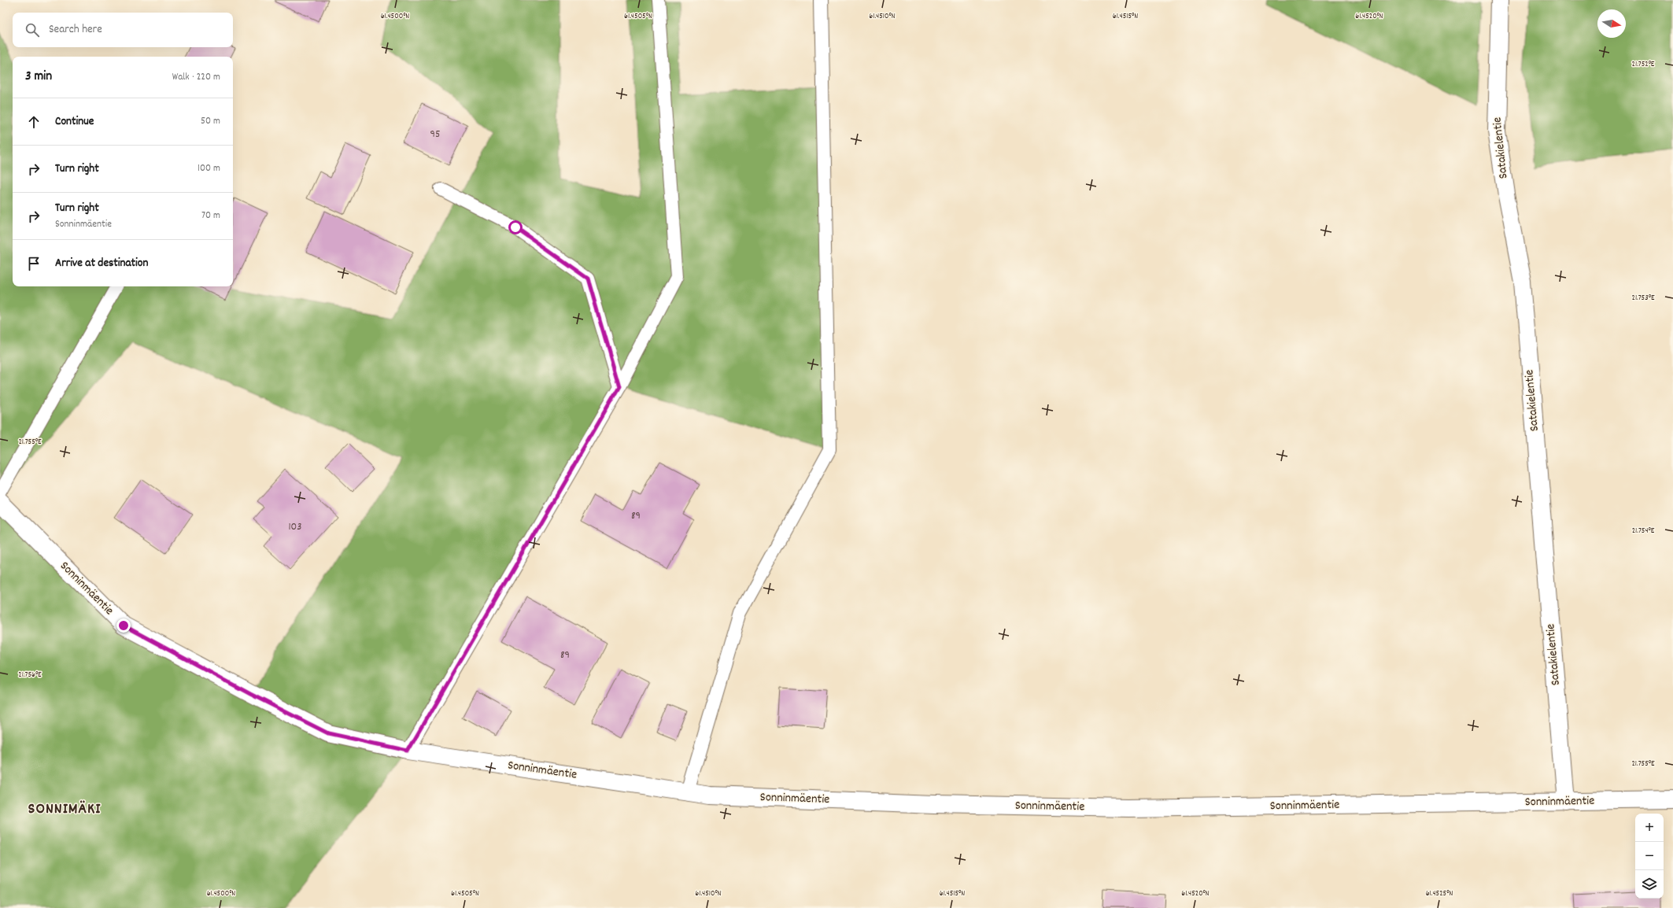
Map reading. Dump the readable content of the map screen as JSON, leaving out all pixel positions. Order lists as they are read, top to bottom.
{
  "streets": {
    "street": ["Satakielentie", "Sonninmäentie"]
  },
  "crossings": [
    ["Satakielentie", "Sonninmäentie"]
  ],
  "districts": ["SONNIMÄKI"],
  "house_numbers": [
    "95",
    "89",
    "103",
    "89"
  ],
  "north": "right",
  "page": {
    "search": "Search here",
    "heading": ["3 min", "Walk · 220 m"],
    "list": [
      ["Continue", "50 m"],
      ["Turn right", "100 m"],
      ["Turn right", "Sonninmäentie", "70 m"],
      "Arrive at destination"
    ],
    "map_buttons": ["+", "−"]
  },
  "coordinates": [
    "61.4500°N",
    "61.4505°N",
    "61.4510°N",
    "61.4515°N",
    "61.4520°N",
    "21.752°E",
    "21.753°E",
    "21.755°E",
    "21.754°E",
    "21.756°E",
    "61.4525°N"
  ]
}
